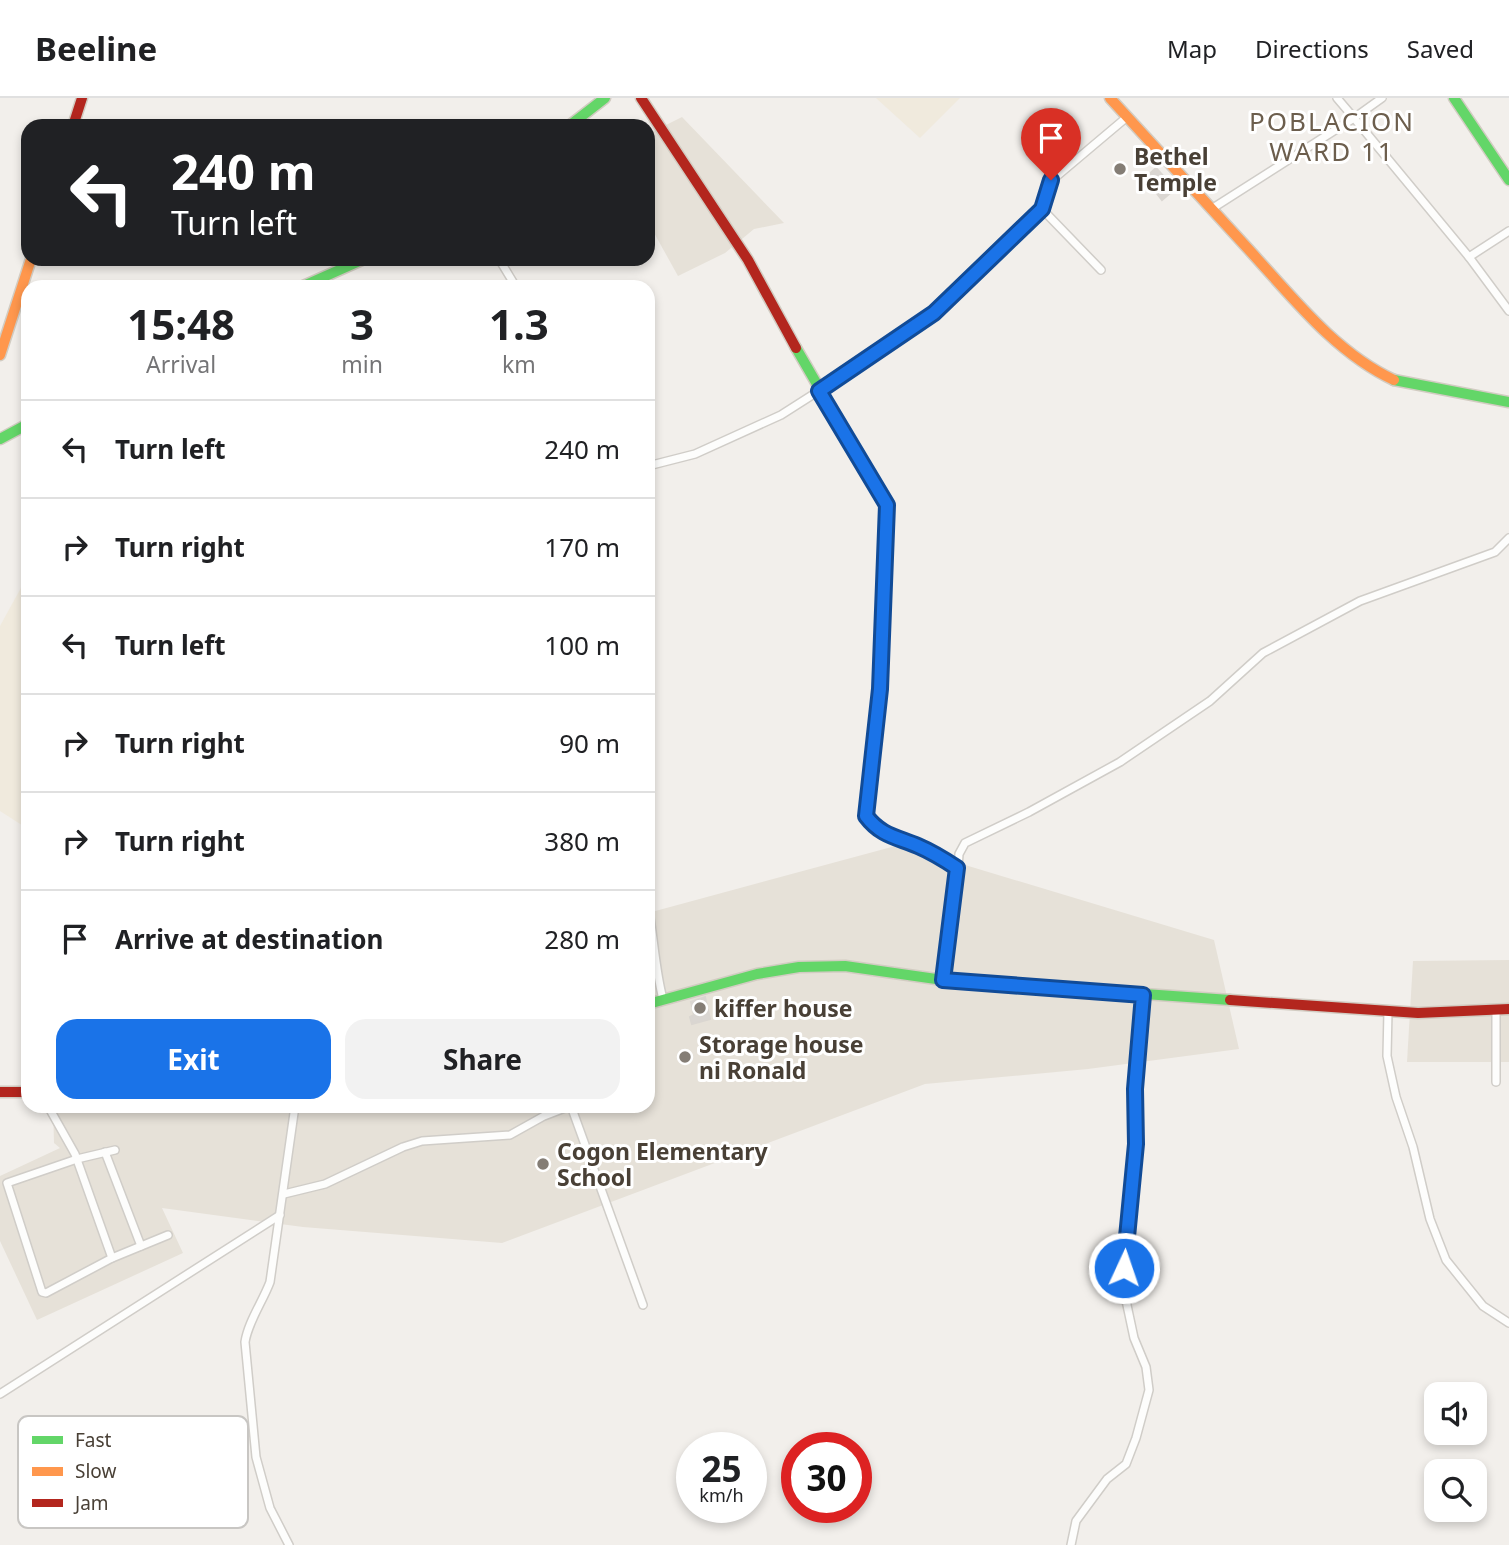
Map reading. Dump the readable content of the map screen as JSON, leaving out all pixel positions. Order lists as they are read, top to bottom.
{
  "districts": ["POBLACION WARD 11"],
  "places": [
    "Bethel Temple",
    "kiffer house",
    "Storage house ni Ronald",
    "Cogon Elementary School"
  ],
  "legend": ["Fast", "Slow", "Jam"],
  "page": {
    "header": "Beeline",
    "nav": ["Map", "Directions", "Saved"],
    "turn": ["240 m", "Turn left"],
    "eta": [
      "15:48",
      "Arrival",
      "3",
      "min",
      "1.3",
      "km"
    ],
    "list": [
      {
        "name": "Turn left",
        "value": "240 m"
      },
      {
        "name": "Turn right",
        "value": "170 m"
      },
      {
        "name": "Turn left",
        "value": "100 m"
      },
      {
        "name": "Turn right",
        "value": "90 m"
      },
      {
        "name": "Turn right",
        "value": "380 m"
      },
      {
        "name": "Arrive at destination",
        "value": "280 m"
      }
    ],
    "buttons": ["Exit", "Share"],
    "speed": "25 km/h",
    "limit": "30"
  }
}
